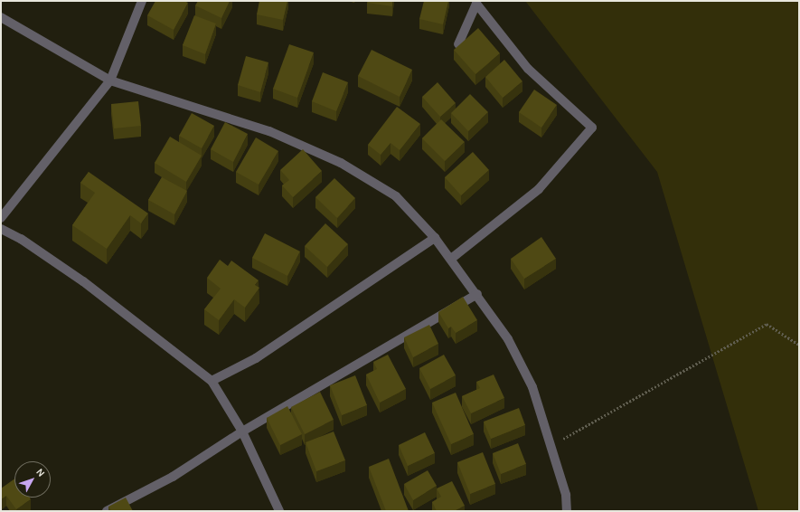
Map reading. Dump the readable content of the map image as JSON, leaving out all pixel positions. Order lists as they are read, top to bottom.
{
  "north": "top right"
}
